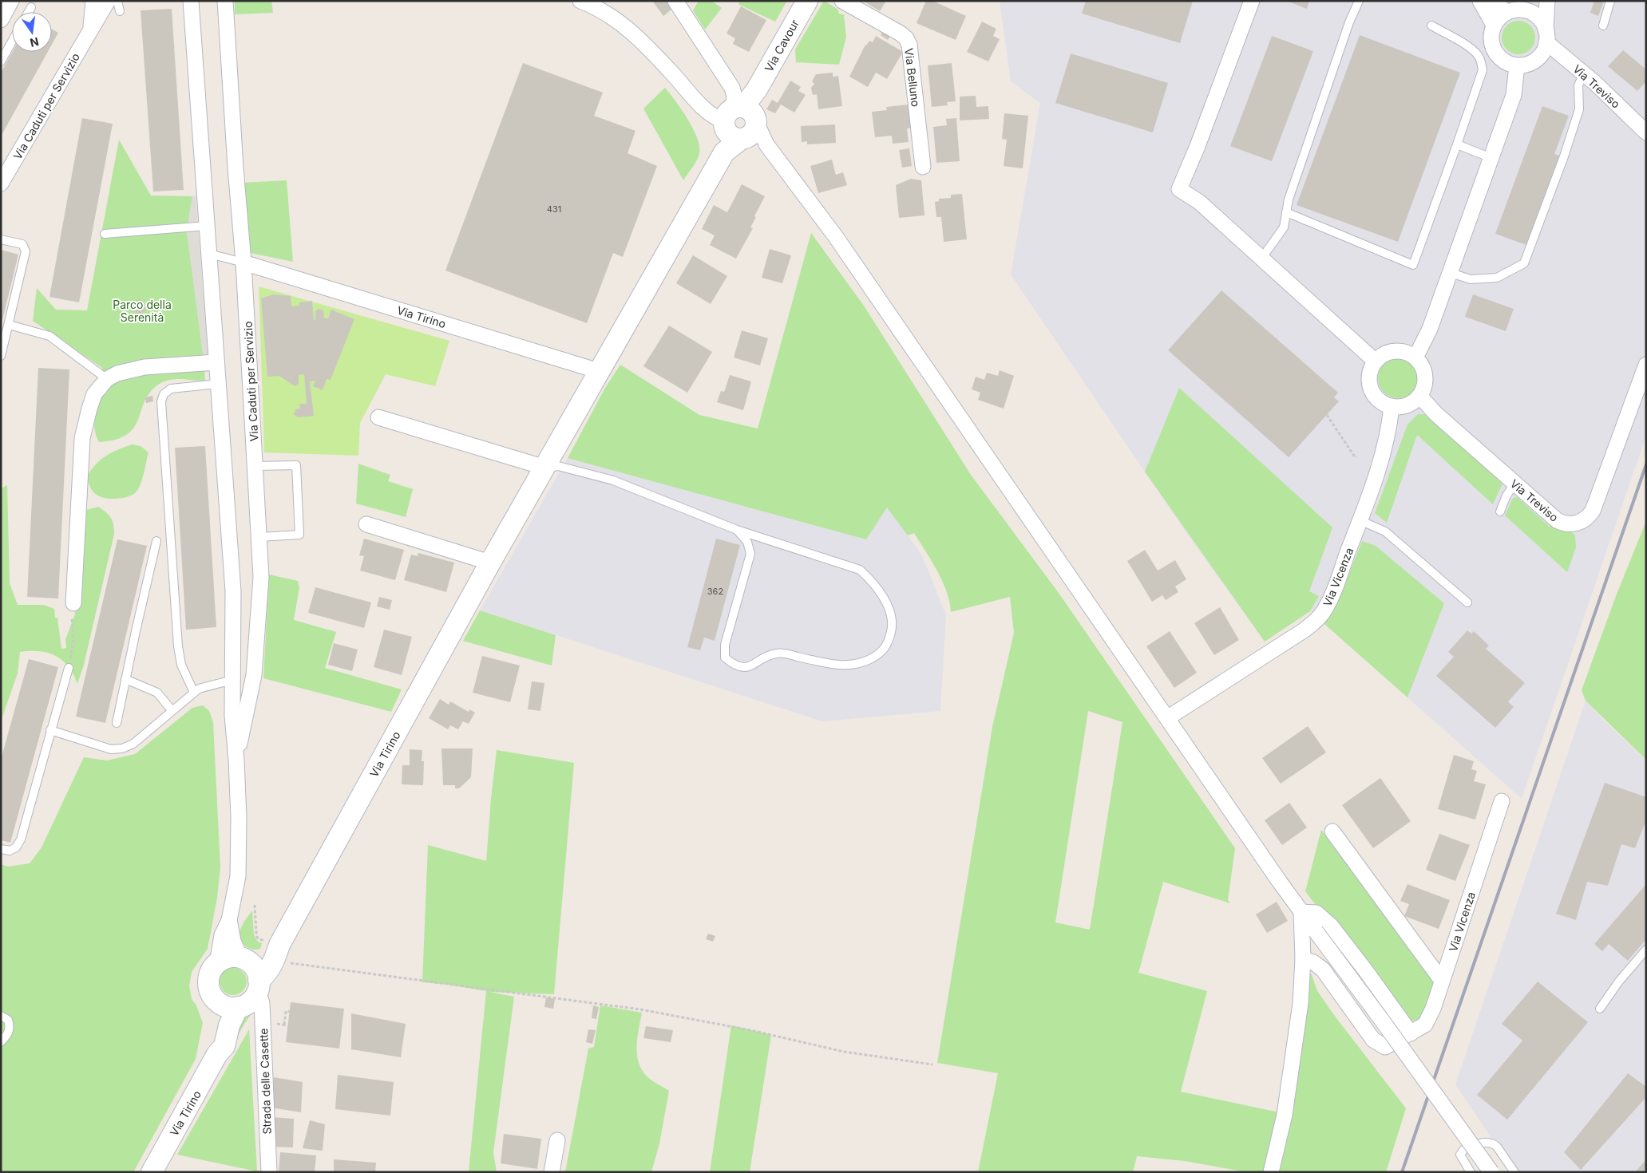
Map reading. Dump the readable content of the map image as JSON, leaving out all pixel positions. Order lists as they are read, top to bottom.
{
  "streets": {
    "street": [
      "Via Cavour",
      "Via Belluno",
      "Via Treviso",
      "Via Caduti per Servizio",
      "Via Tirino",
      "Via Vicenza",
      "Strada delle Casette"
    ]
  },
  "crossings": [
    ["Via Cavour", "Via Tirino"],
    ["Via Treviso", "Via Vicenza"],
    ["Via Caduti per Servizio", "Via Tirino"],
    ["Via Caduti per Servizio", "Strada delle Casette"],
    ["Via Tirino", "Strada delle Casette"]
  ],
  "parks": ["Parco della Serenità"],
  "house_numbers": ["431", "362"],
  "north": "bottom"
}
